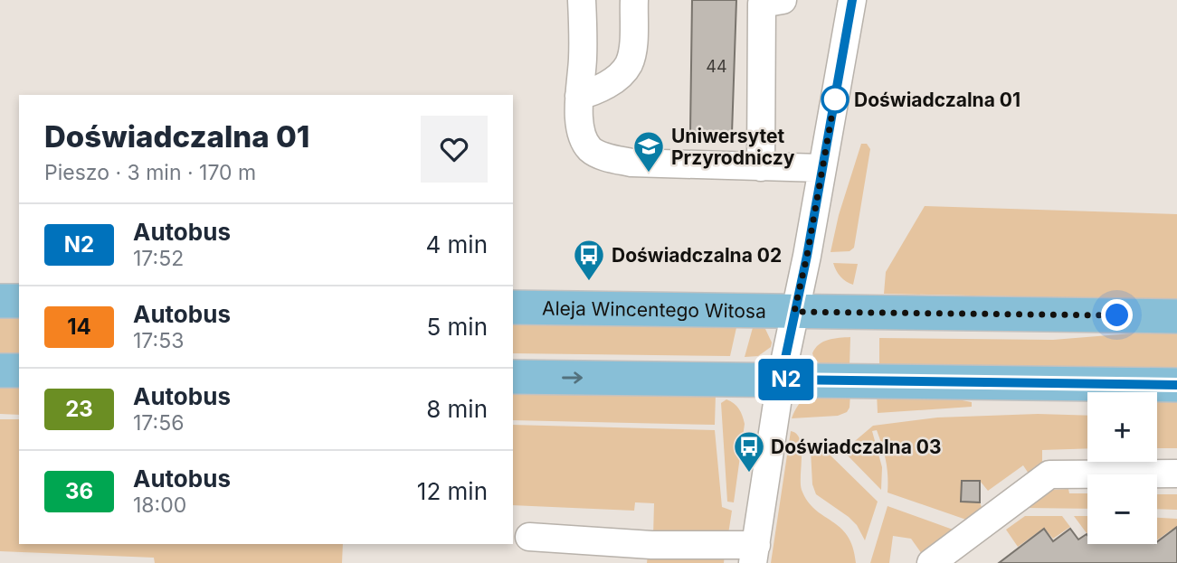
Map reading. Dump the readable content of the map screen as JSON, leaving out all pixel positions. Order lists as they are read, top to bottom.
{
  "streets": {
    "main road": ["Aleja Wincentego Witosa"]
  },
  "places": {
    "other": ["Doświadczalna 01"],
    "school or university": ["Uniwersytet Przyrodniczy"],
    "bus stop": ["Doświadczalna 02", "Doświadczalna 03"]
  },
  "lines": ["bus line N2"],
  "house_numbers": ["44"],
  "page": {
    "on_map": "N2",
    "heading": ["Doświadczalna 01", "Pieszo · 3 min · 170 m"],
    "list": [
      {
        "mark": "N2",
        "name": "Autobus",
        "note": "17:52",
        "value": "4 min"
      },
      {
        "mark": "14",
        "name": "Autobus",
        "note": "17:53",
        "value": "5 min"
      },
      {
        "mark": "23",
        "name": "Autobus",
        "note": "17:56",
        "value": "8 min"
      },
      {
        "mark": "36",
        "name": "Autobus",
        "note": "18:00",
        "value": "12 min"
      }
    ],
    "map_buttons": ["+", "−"]
  }
}
